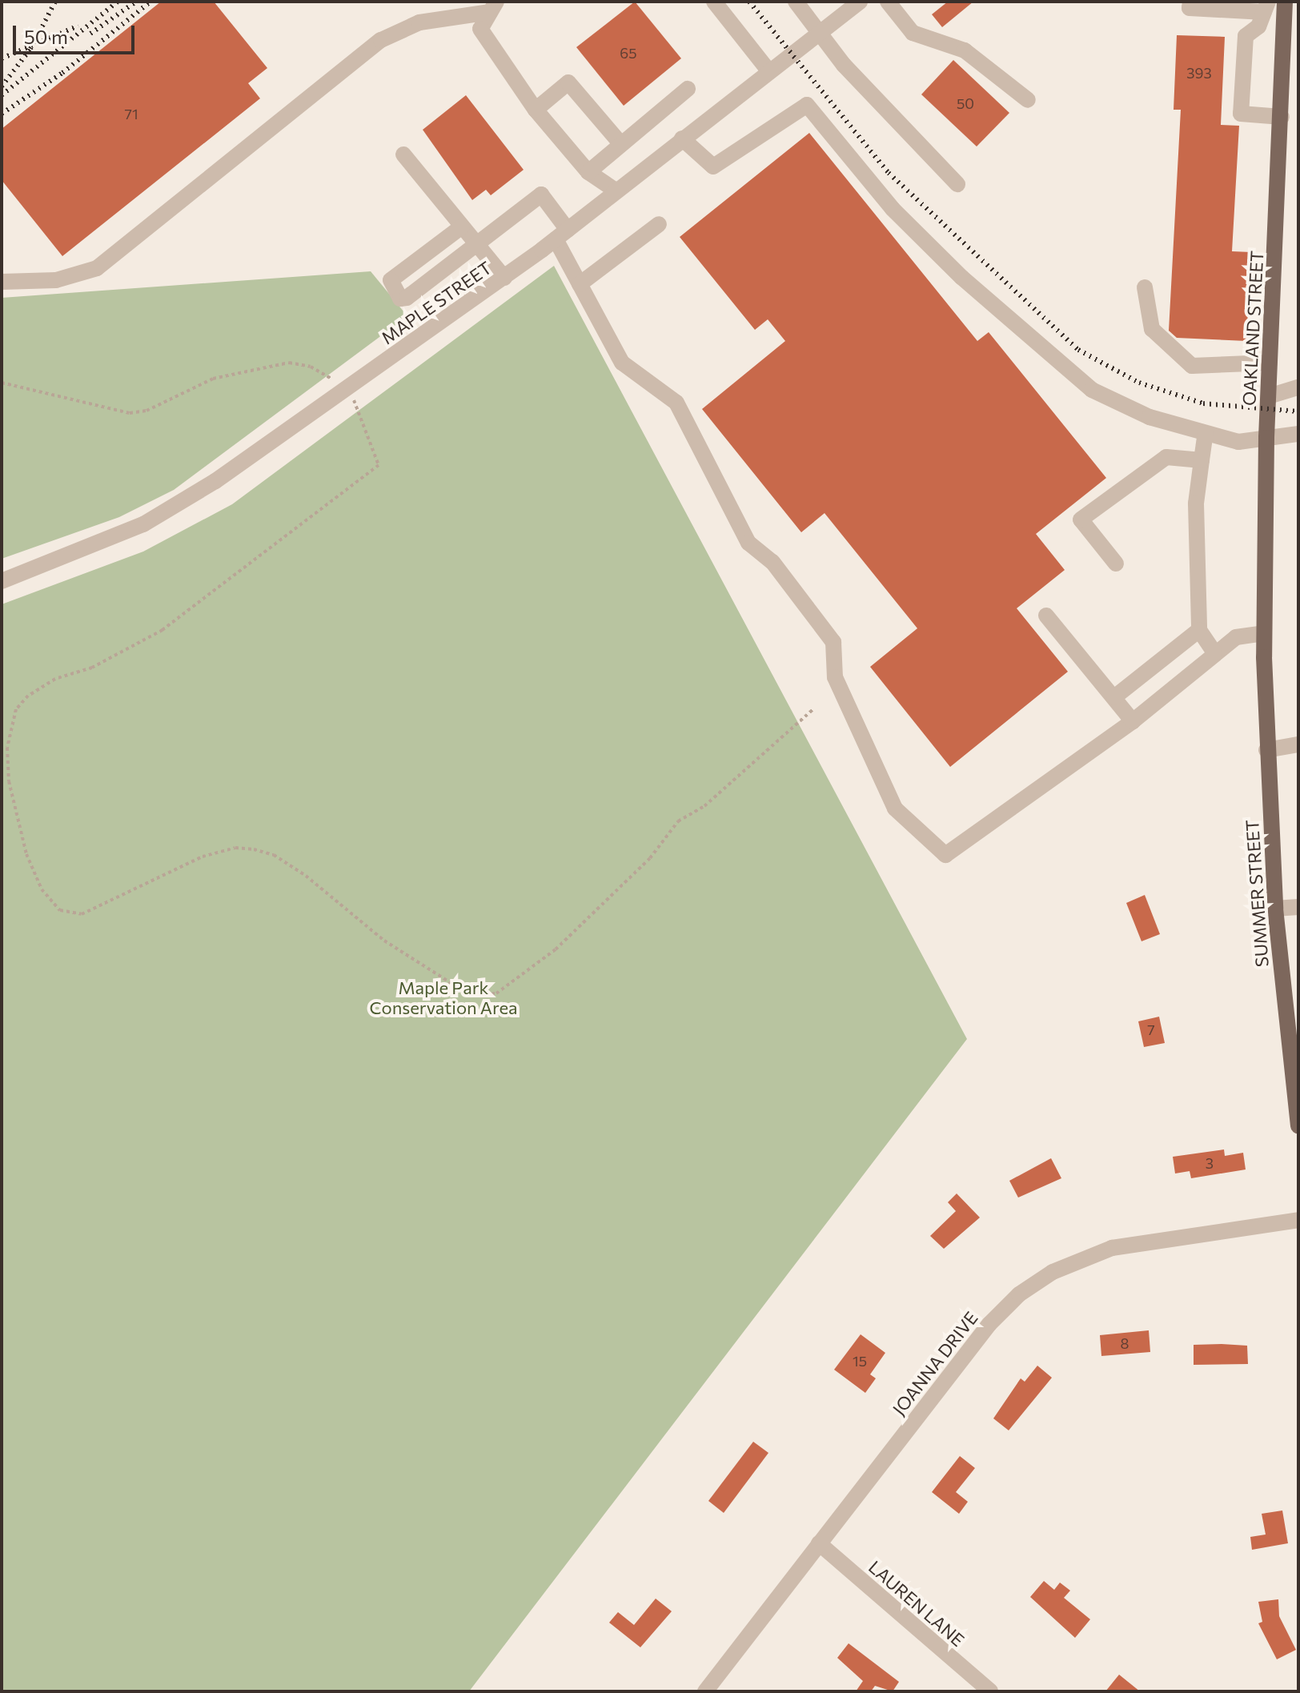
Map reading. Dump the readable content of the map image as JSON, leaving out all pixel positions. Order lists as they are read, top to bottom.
{
  "streets": {
    "main road": ["OAKLAND STREET", "SUMMER STREET"],
    "street": ["MAPLE STREET", "JOANNA DRIVE", "LAUREN LANE"]
  },
  "crossings": [
    ["OAKLAND STREET", "SUMMER STREET"],
    ["JOANNA DRIVE", "LAUREN LANE"]
  ],
  "parks": ["Maple Park Conservation Area"],
  "house_numbers": [
    "65",
    "393",
    "50",
    "71",
    "7",
    "3",
    "8",
    "15"
  ],
  "scale_bar": "50 m"
}
